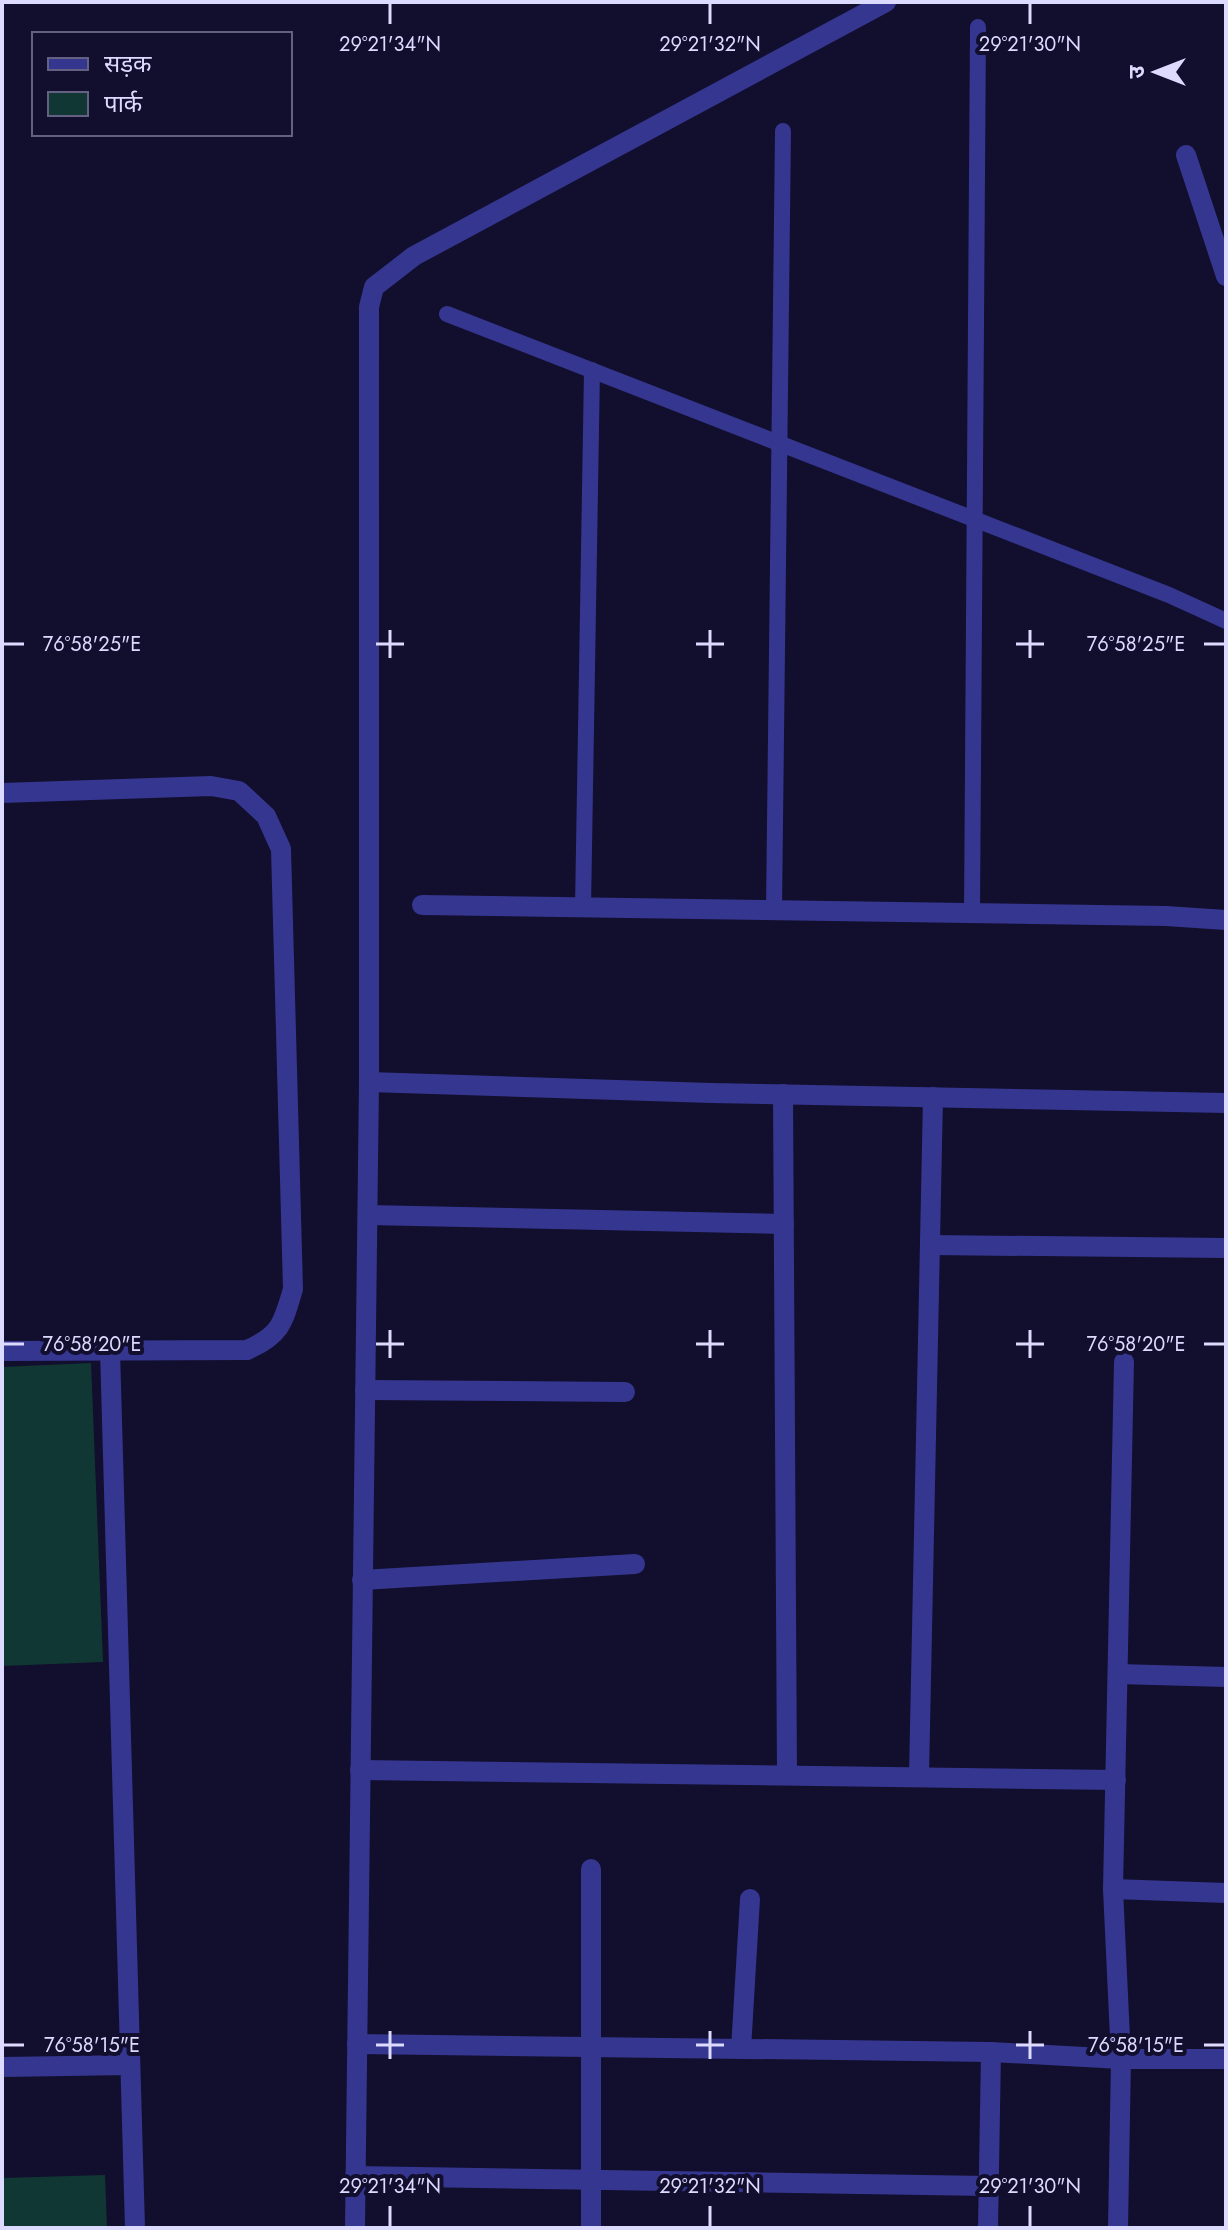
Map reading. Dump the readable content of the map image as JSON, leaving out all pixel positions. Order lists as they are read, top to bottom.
{
  "legend": ["सड़क", "पार्क"],
  "north": "left",
  "coordinates": [
    "29°21'34\"N",
    "29°21'32\"N",
    "29°21'30\"N",
    "76°58'25\"E",
    "76°58'20\"E",
    "76°58'15\"E"
  ]
}
